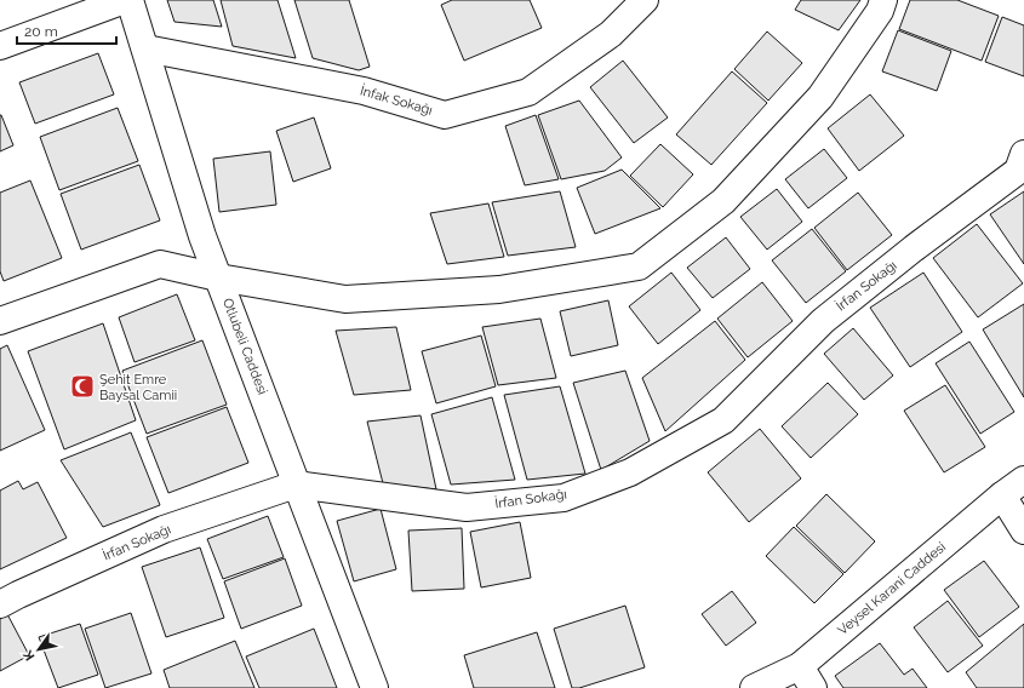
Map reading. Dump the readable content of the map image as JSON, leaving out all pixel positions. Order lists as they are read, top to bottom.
{
  "streets": {
    "street": [
      "İnfak Sokağı",
      "İrfan Sokağı",
      "Otlubeli Caddesi",
      "Veysel Karani Caddesi"
    ]
  },
  "crossings": [
    ["İnfak Sokağı", "Otlubeli Caddesi"],
    ["İrfan Sokağı", "Otlubeli Caddesi"]
  ],
  "places": {
    "mosque": ["Şehit Emre Baysal Camii"]
  },
  "scale_bar": "20 m",
  "north": "bottom left"
}
